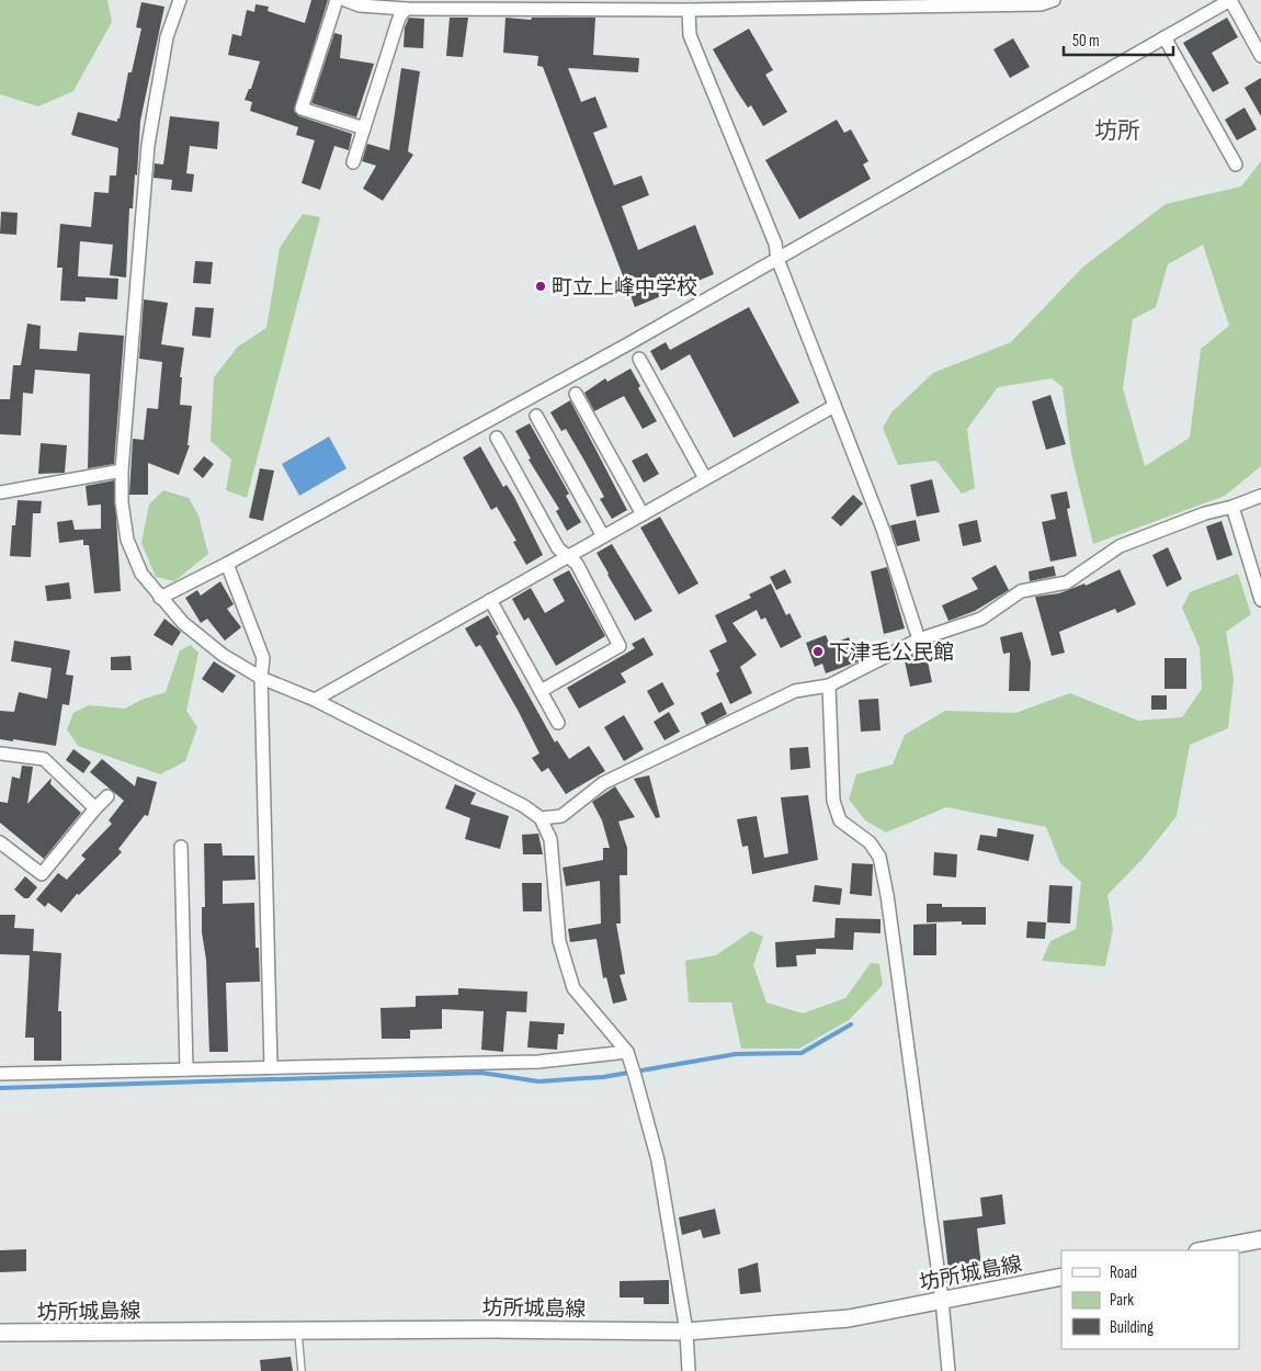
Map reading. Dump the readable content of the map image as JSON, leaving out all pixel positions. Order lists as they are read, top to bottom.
{
  "streets": {
    "main road": ["坊所城島線"]
  },
  "districts": ["坊所"],
  "places": ["町立上峰中学校", "下津毛公民館"],
  "legend": ["Road", "Park", "Building"],
  "scale_bar": "50 m"
}
